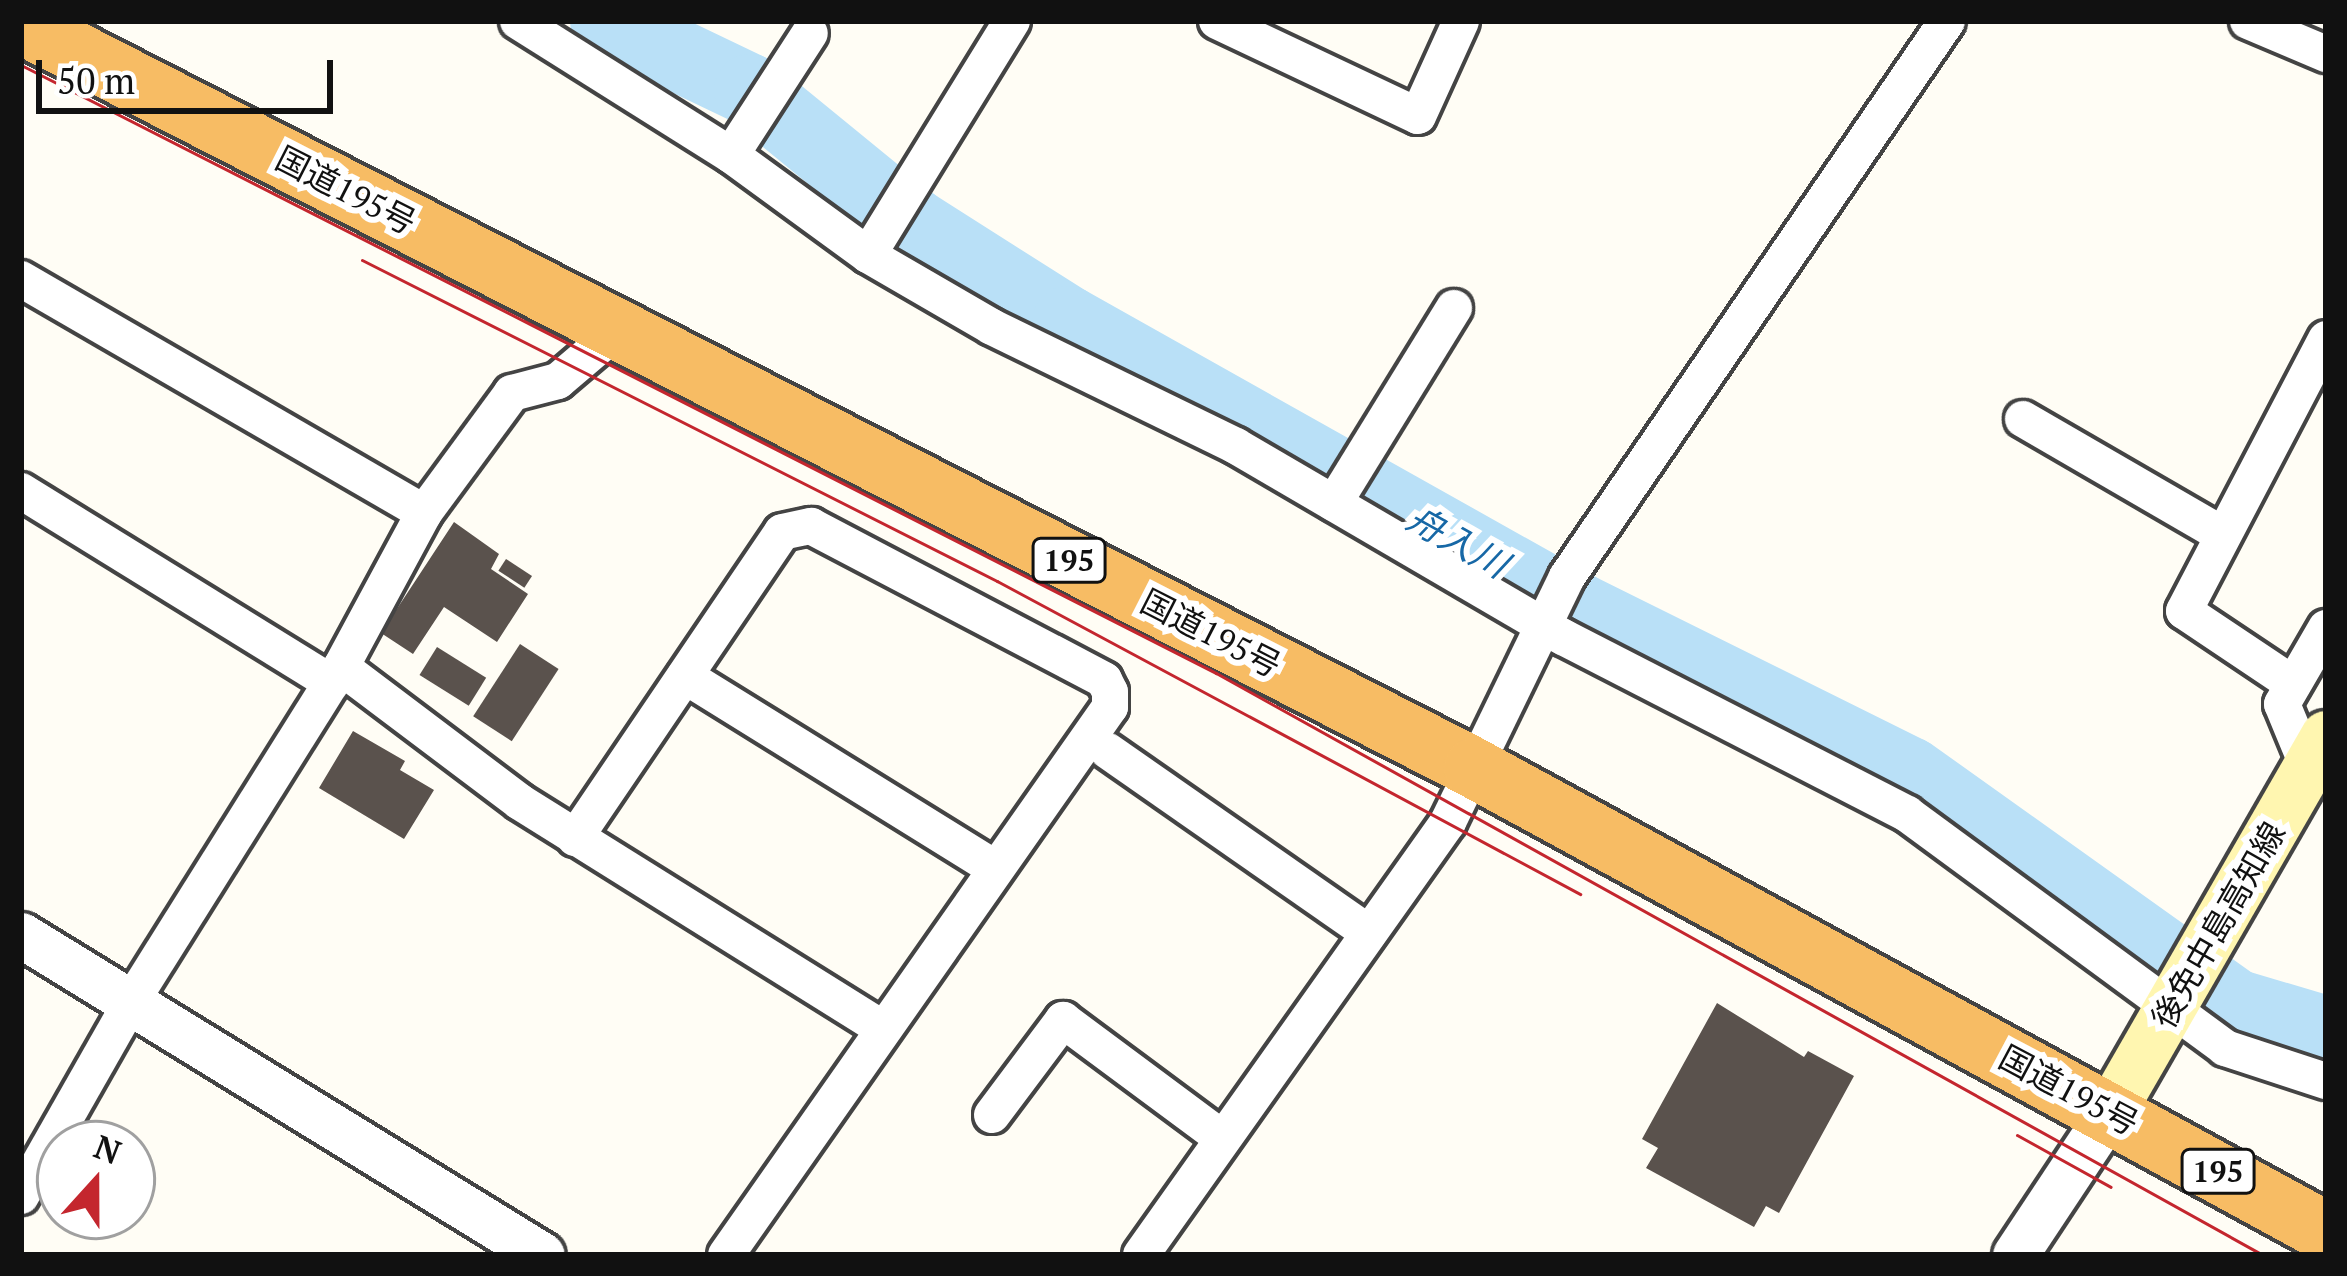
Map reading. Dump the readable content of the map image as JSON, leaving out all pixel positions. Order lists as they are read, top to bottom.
{
  "streets": {
    "highway": ["国道195号", "195"],
    "main road": ["後免中島高知線"]
  },
  "crossings": [
    ["国道195号", "後免中島高知線"]
  ],
  "water": ["舟入川"],
  "scale_bar": "50 m",
  "north": "top"
}
